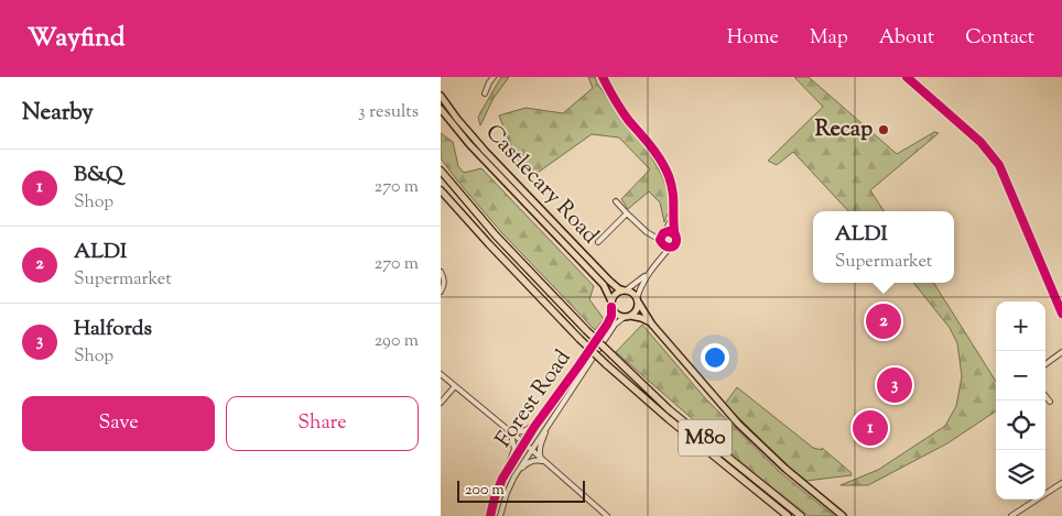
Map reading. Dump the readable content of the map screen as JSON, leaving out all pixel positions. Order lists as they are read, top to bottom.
{
  "streets": {
    "highway": ["M80"],
    "main road": ["Castlecary Road"],
    "street": ["Forest Road"]
  },
  "crossings": [
    ["Castlecary Road", "Forest Road"]
  ],
  "places": ["Recap"],
  "scale_bar": "200 m",
  "page": {
    "header": "Wayfind",
    "nav": [
      "Home",
      "Map",
      "About",
      "Contact"
    ],
    "heading": ["Nearby", "3 results"],
    "list": [
      {
        "mark": "1",
        "name": "B&Q",
        "note": "Shop",
        "value": "270 m"
      },
      {
        "mark": "2",
        "name": "ALDI",
        "note": "Supermarket",
        "value": "270 m"
      },
      {
        "mark": "3",
        "name": "Halfords",
        "note": "Shop",
        "value": "290 m"
      }
    ],
    "popup": ["ALDI", "Supermarket"],
    "map_buttons": ["+", "−"],
    "pins": ["2", "3", "1"],
    "buttons": ["Save", "Share"],
    "scale": "200 m"
  }
}
